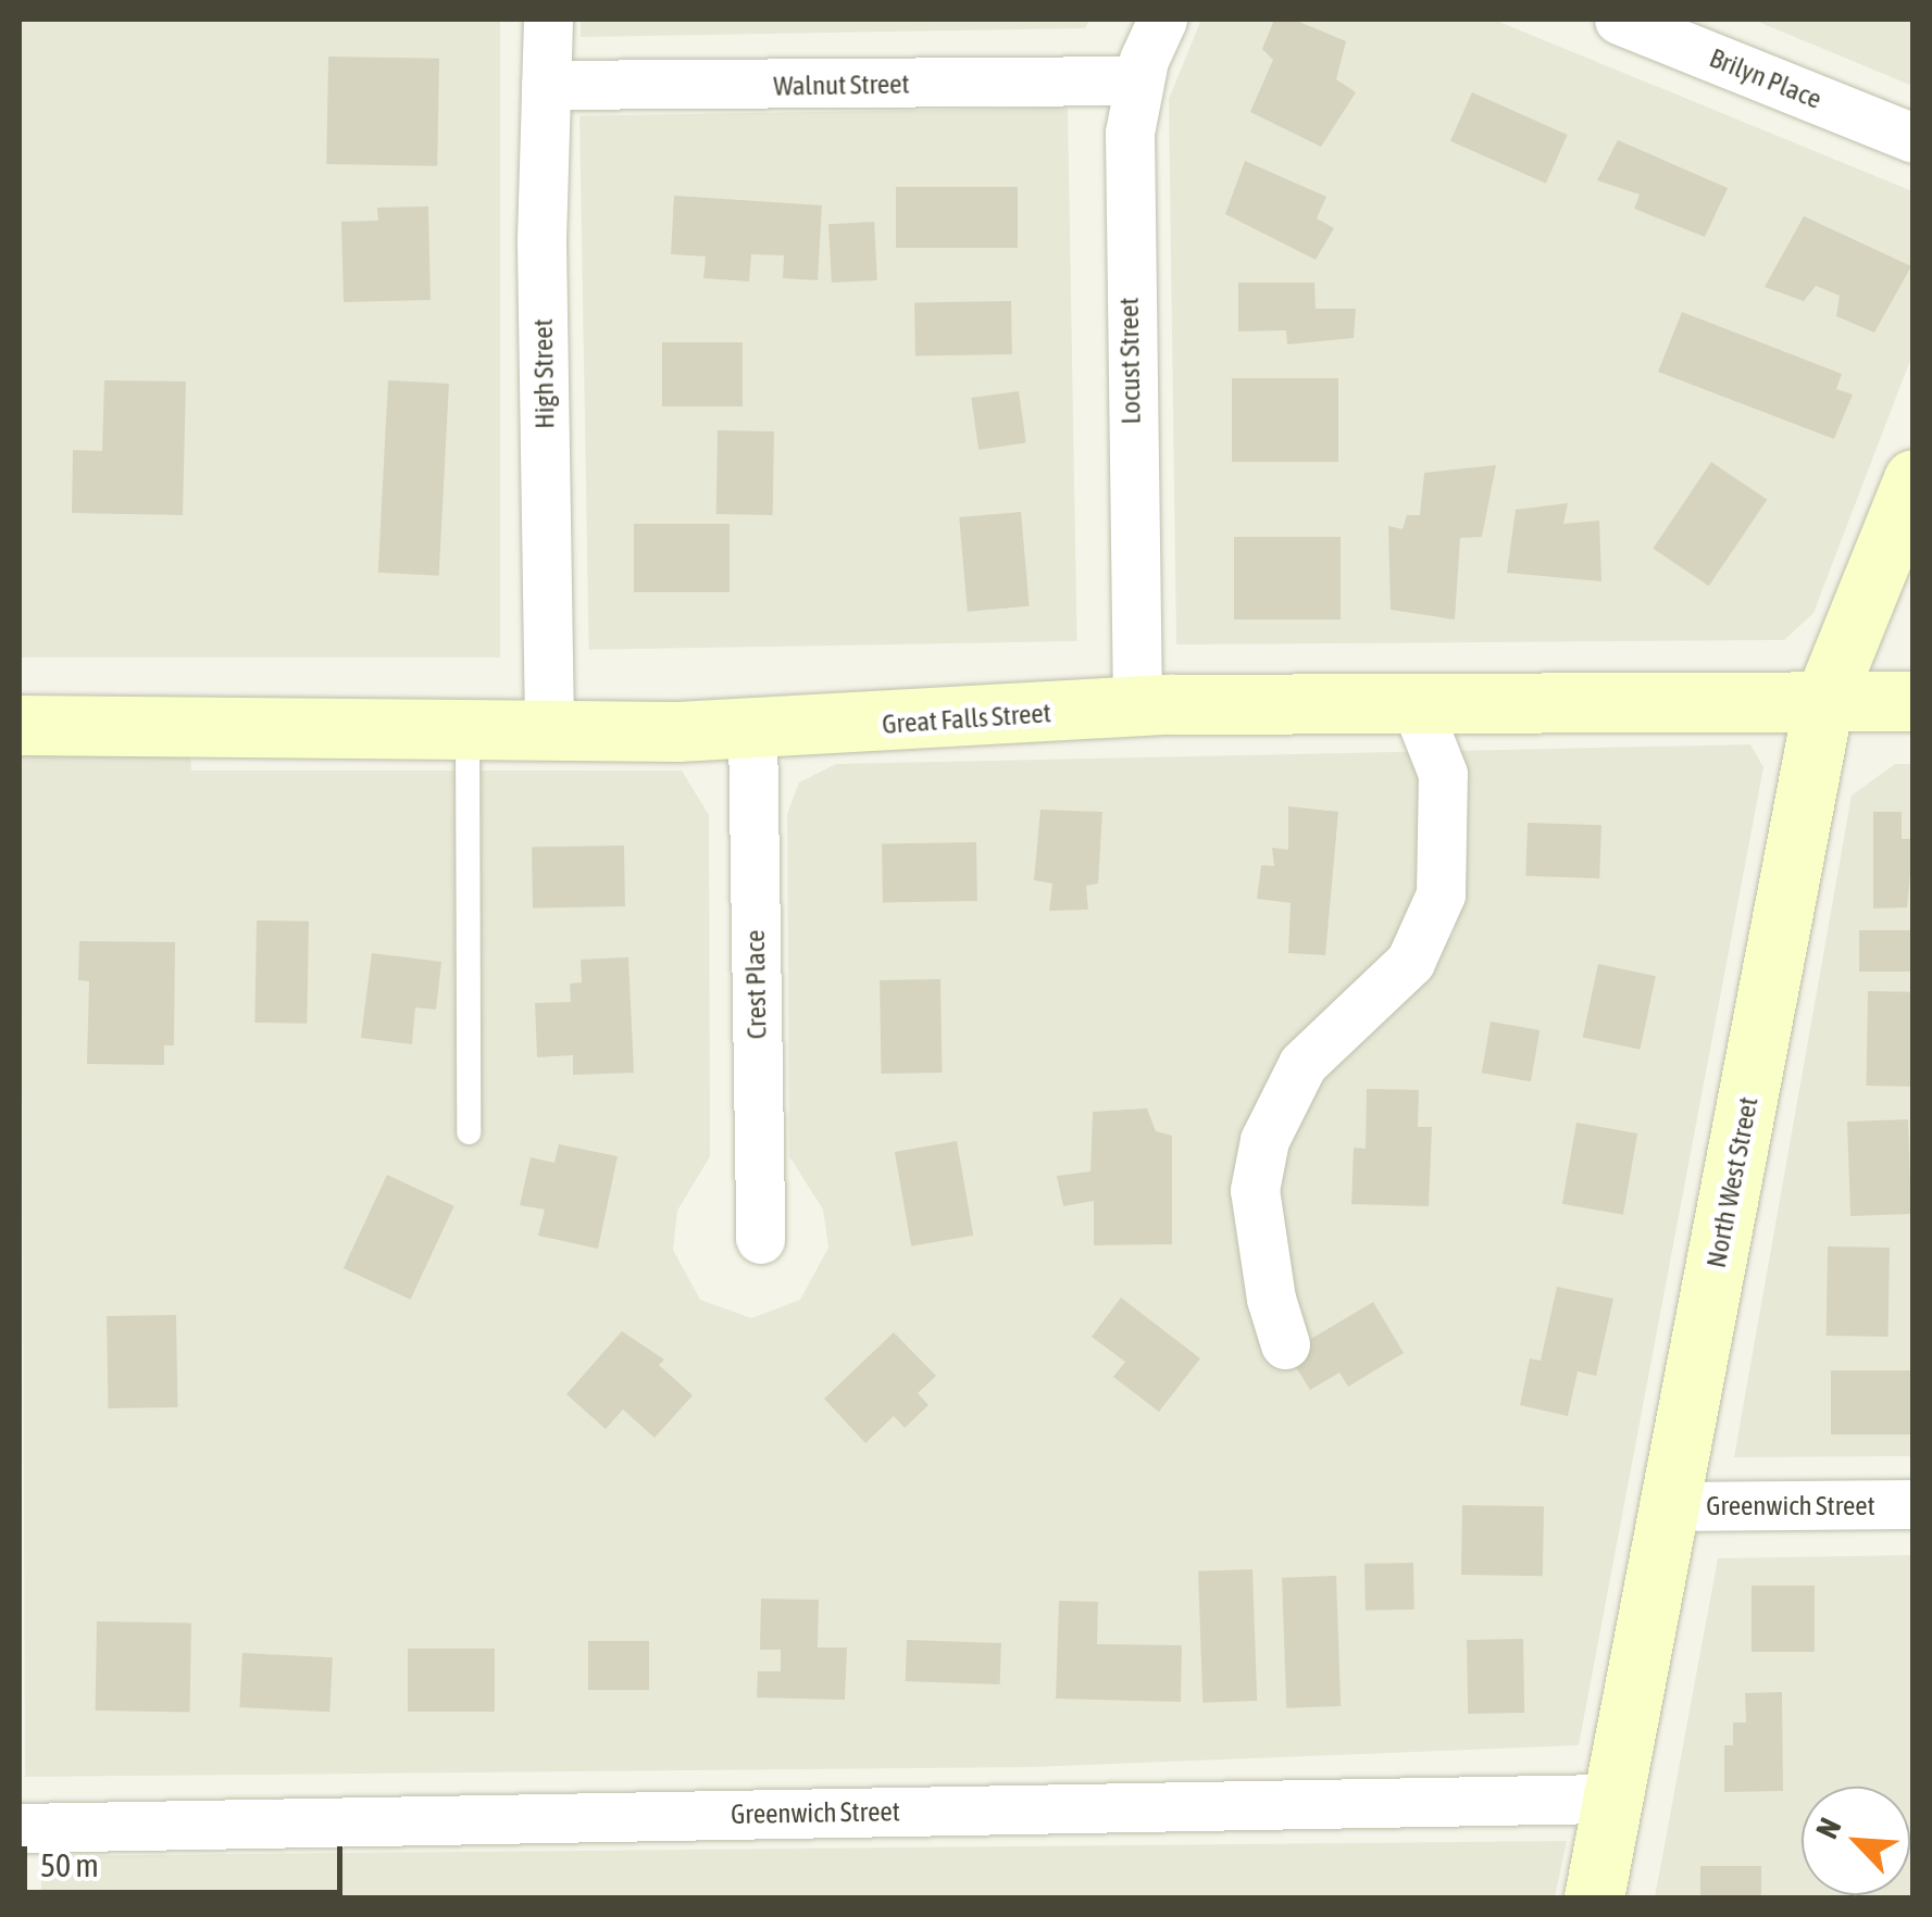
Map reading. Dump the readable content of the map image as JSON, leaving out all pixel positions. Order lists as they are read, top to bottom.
{
  "streets": {
    "main road": ["Great Falls Street", "North West Street"],
    "street": [
      "Brilyn Place",
      "Walnut Street",
      "Locust Street",
      "High Street",
      "Crest Place",
      "Greenwich Street"
    ]
  },
  "crossings": [
    ["Walnut Street", "Locust Street"],
    ["Walnut Street", "High Street"],
    ["Locust Street", "Great Falls Street"],
    ["High Street", "Great Falls Street"],
    ["Great Falls Street", "Crest Place"],
    ["Great Falls Street", "North West Street"],
    ["North West Street", "Greenwich Street"]
  ],
  "scale_bar": "50 m",
  "north": "top left"
}
